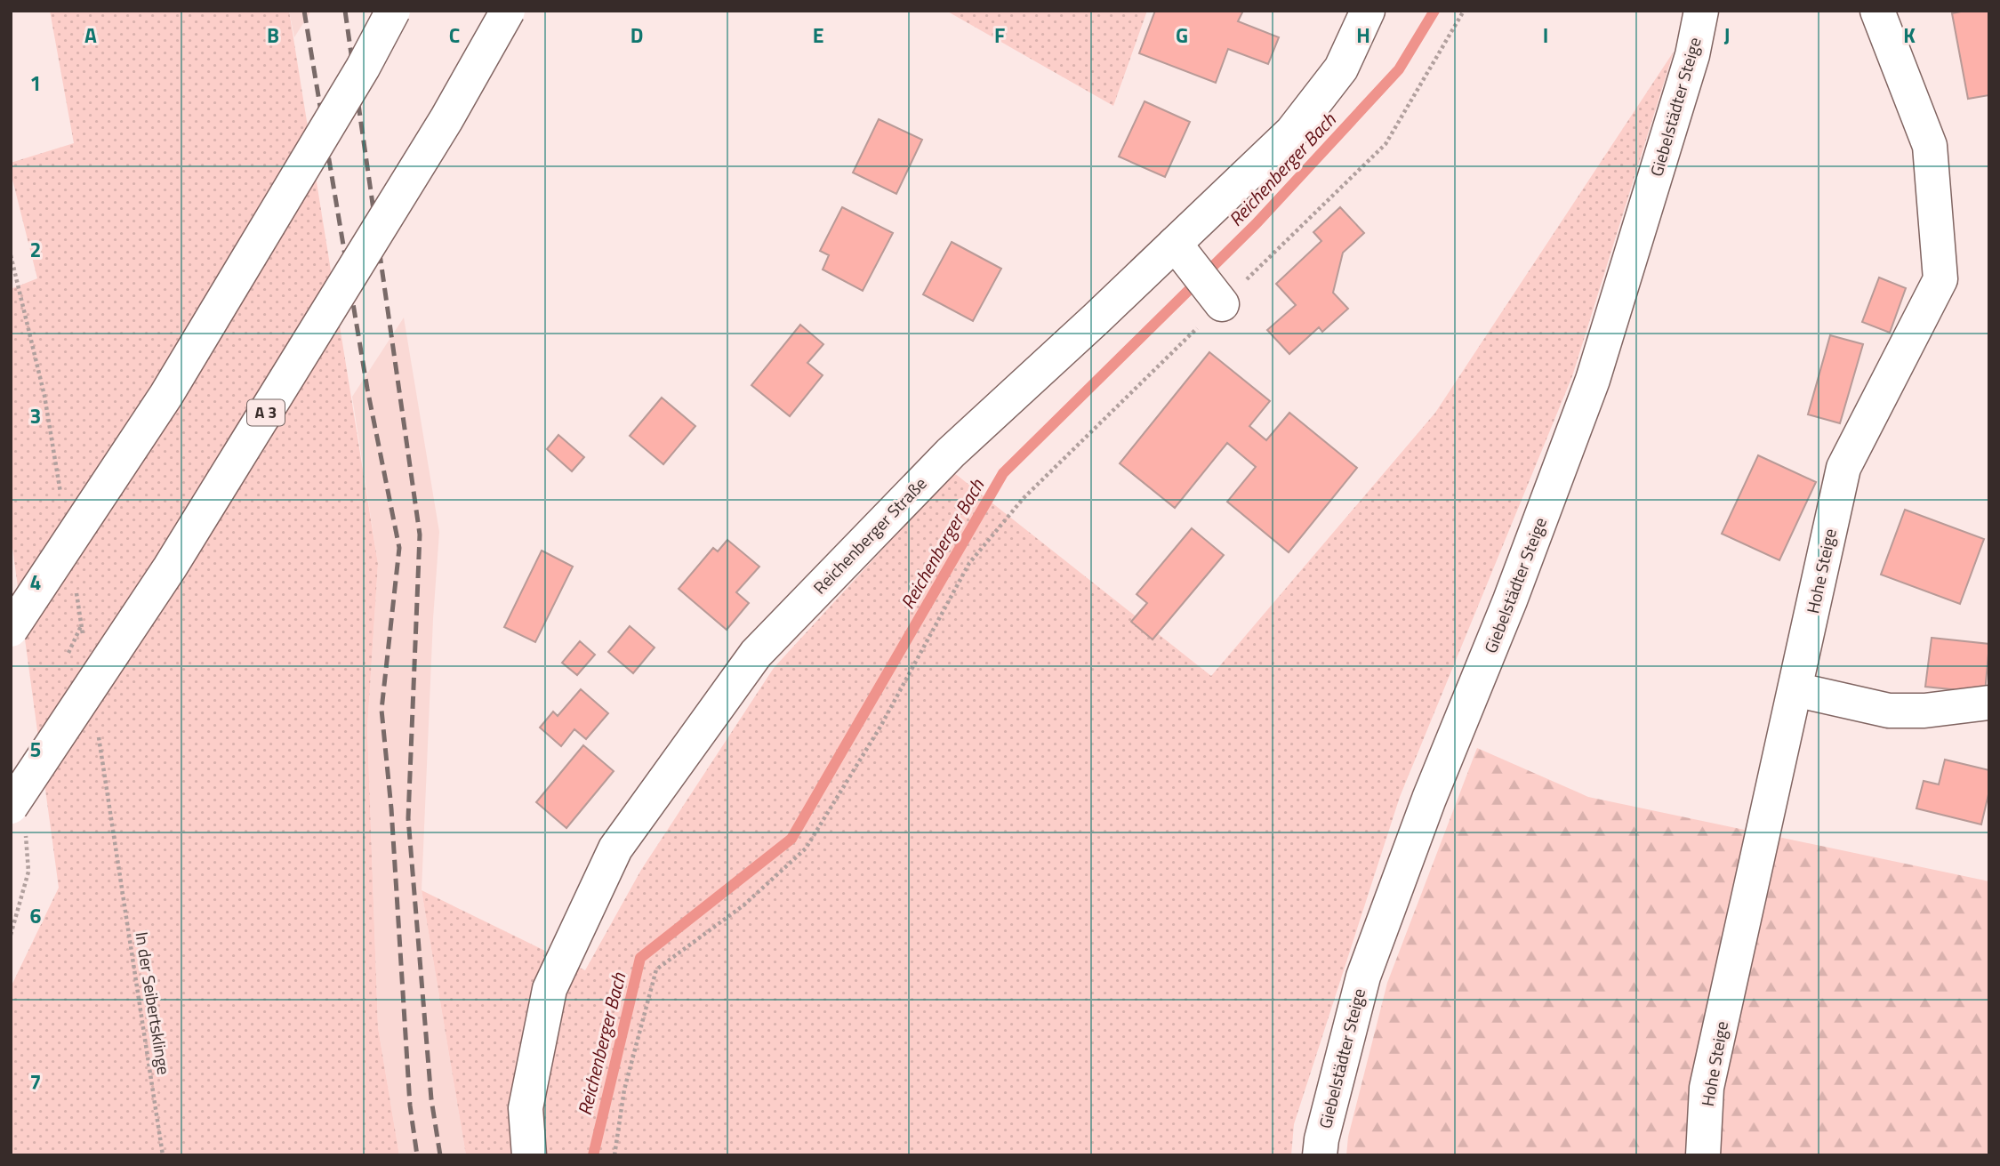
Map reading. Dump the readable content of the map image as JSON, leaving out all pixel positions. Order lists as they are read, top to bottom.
{
  "streets": {
    "main road": [
      "Giebelstädter Steige",
      "A 3",
      "Reichenberger Straße",
      "Hohe Steige"
    ],
    "path": ["In der Seibertsklinge"]
  },
  "water": ["Reichenberger Bach"],
  "grid": {
    "columns": [
      "A",
      "B",
      "C",
      "D",
      "E",
      "F",
      "G",
      "H",
      "I",
      "J",
      "K"
    ],
    "rows": [
      "1",
      "2",
      "3",
      "4",
      "5",
      "6",
      "7"
    ]
  }
}
